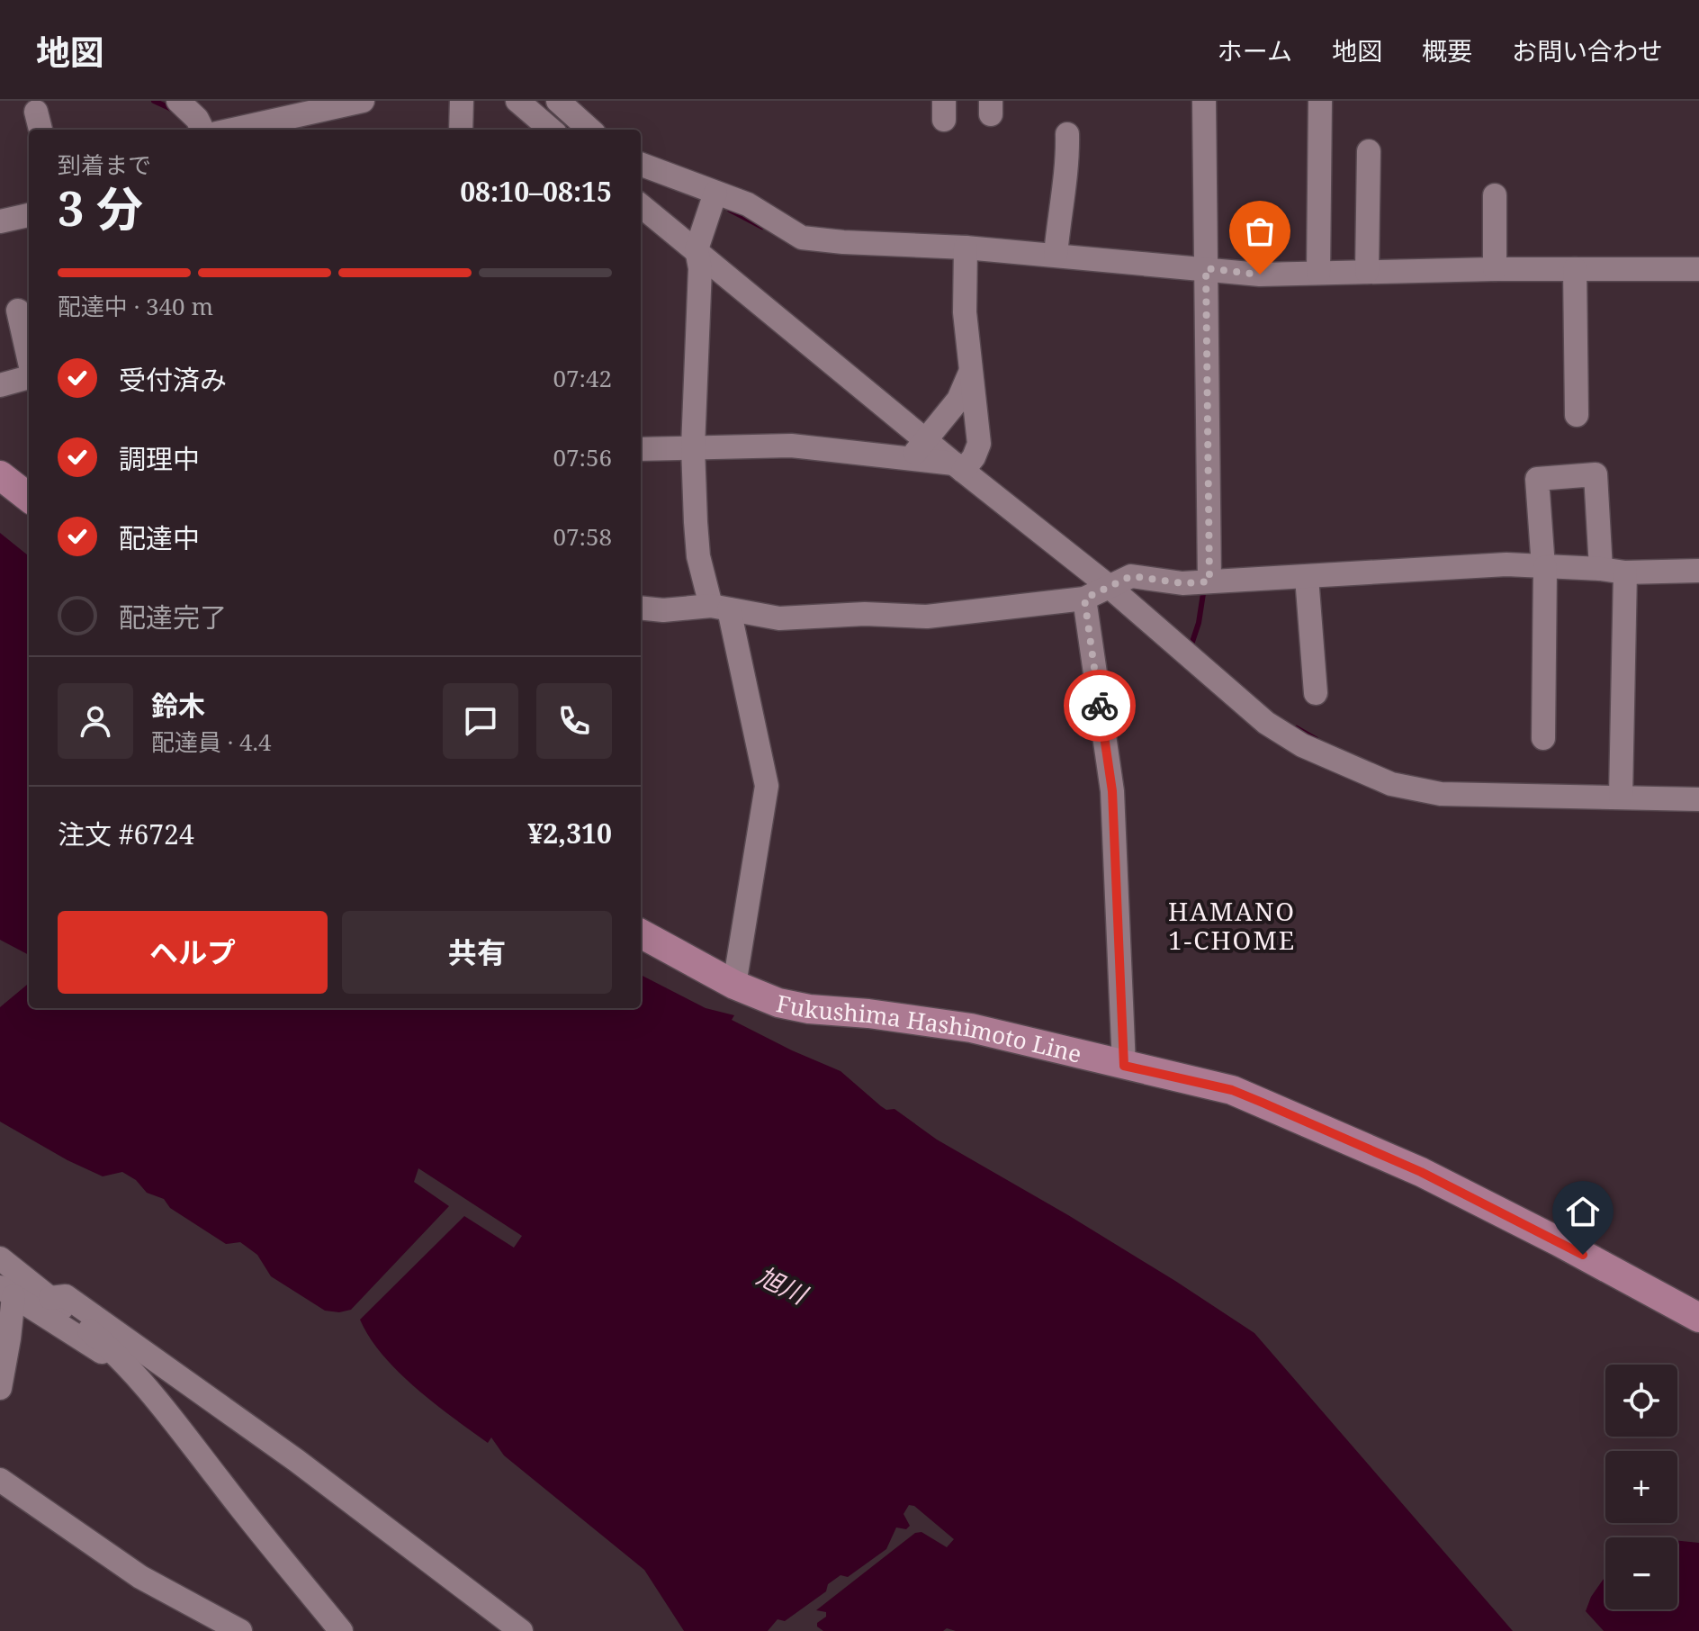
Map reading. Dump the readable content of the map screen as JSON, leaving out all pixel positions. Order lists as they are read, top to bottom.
{
  "streets": {
    "main road": ["Fukushima Hashimoto Line"]
  },
  "districts": ["HAMANO 1-CHOME"],
  "water": ["旭川"],
  "page": {
    "header": "地図",
    "nav": [
      "ホーム",
      "地図",
      "概要",
      "お問い合わせ"
    ],
    "heading": ["3 分", "到着まで", "08:10–08:15"],
    "panel": [
      "鈴木",
      "配達員 · 4.4",
      "注文 #6724",
      "¥2,310"
    ],
    "bar": "配達中 · 340 m",
    "list": [
      ["受付済み", "07:42"],
      ["調理中", "07:56"],
      ["配達中", "07:58"],
      "配達完了"
    ],
    "buttons": ["ヘルプ", "共有"],
    "map_buttons": ["+", "−"]
  }
}
